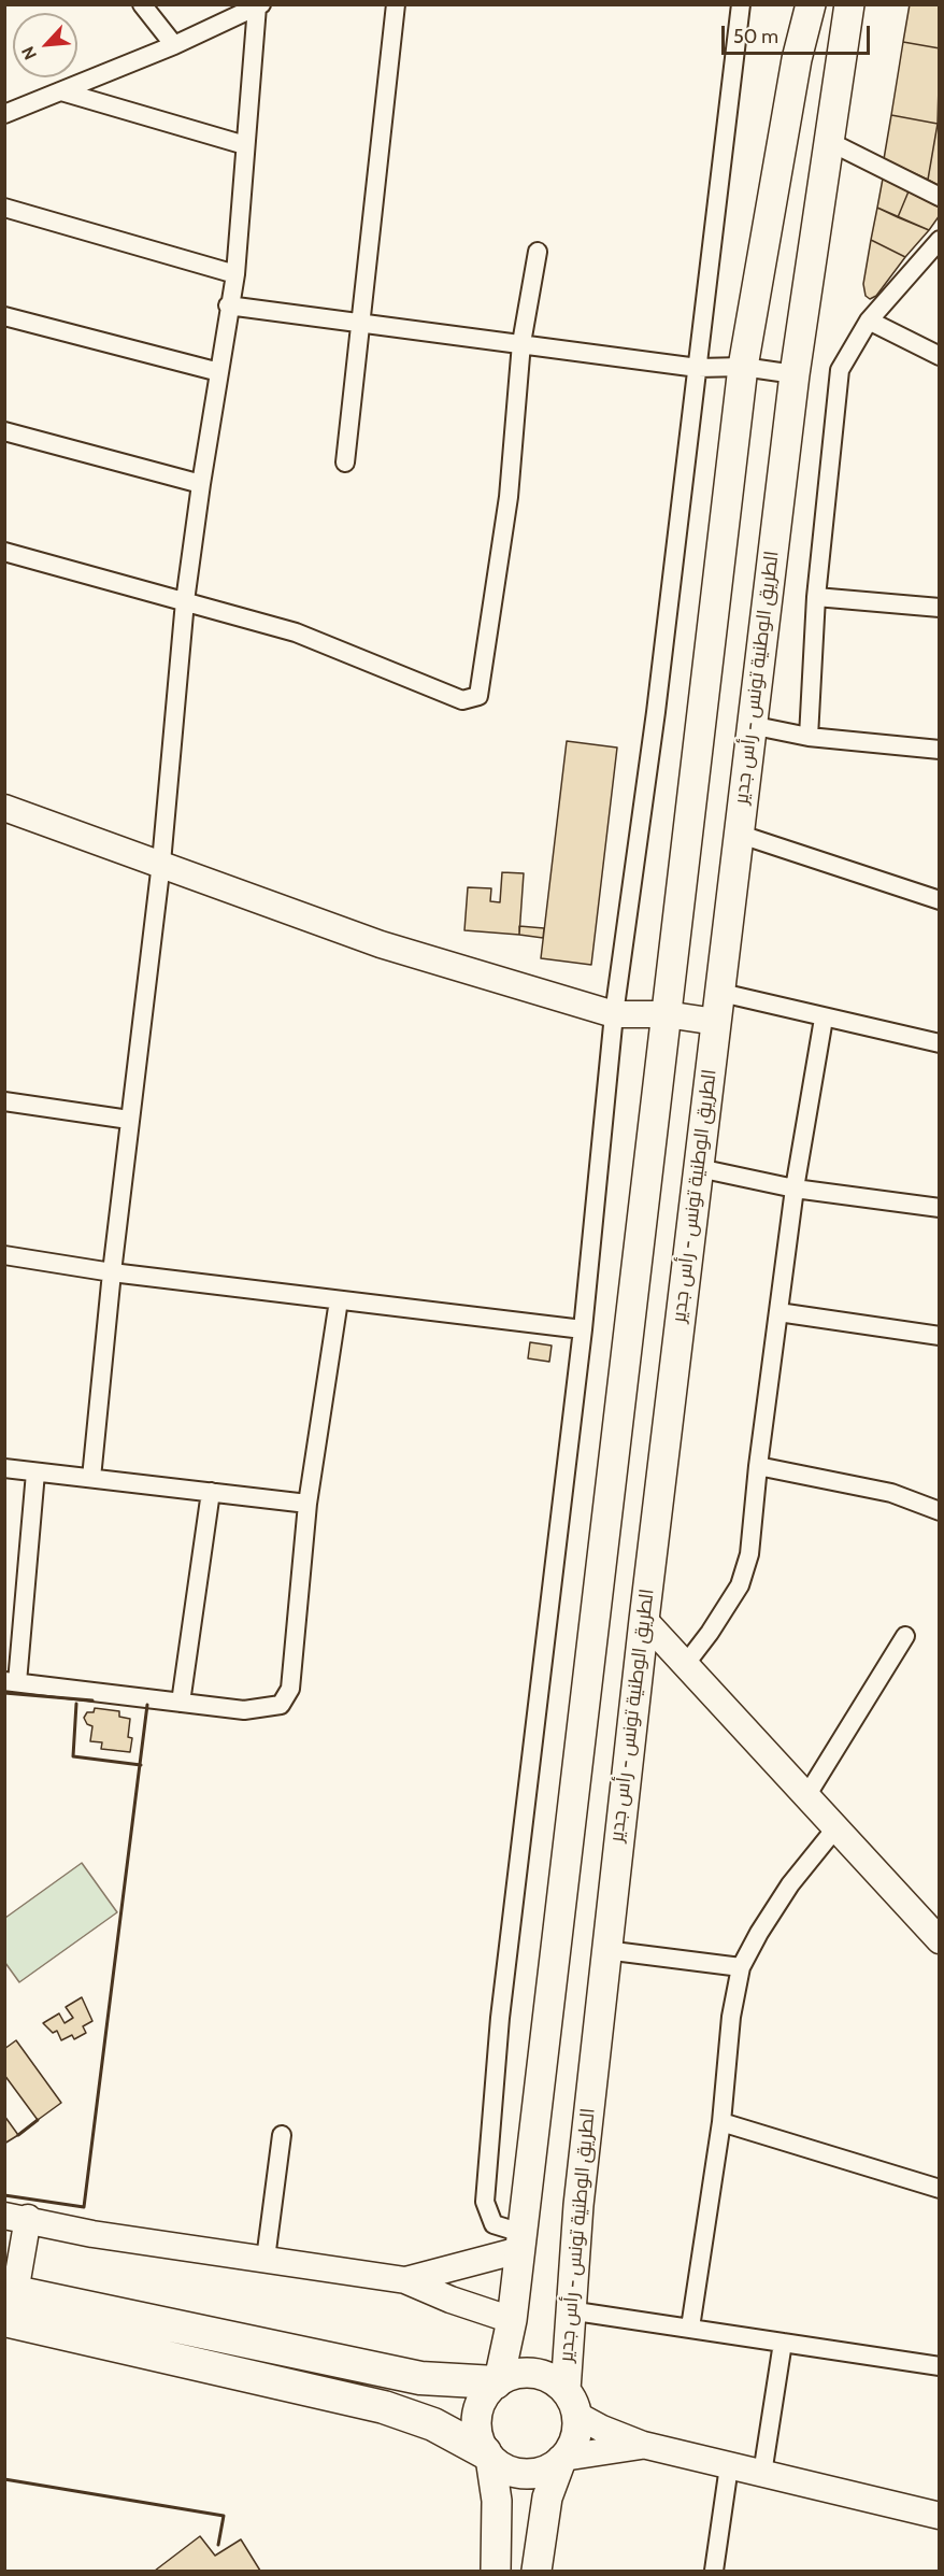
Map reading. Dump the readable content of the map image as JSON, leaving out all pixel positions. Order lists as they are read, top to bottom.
{
  "streets": {
    "main road": ["الطريق الوطنية تونس - رأس جدير"]
  },
  "scale_bar": "50 m",
  "north": "bottom left"
}
